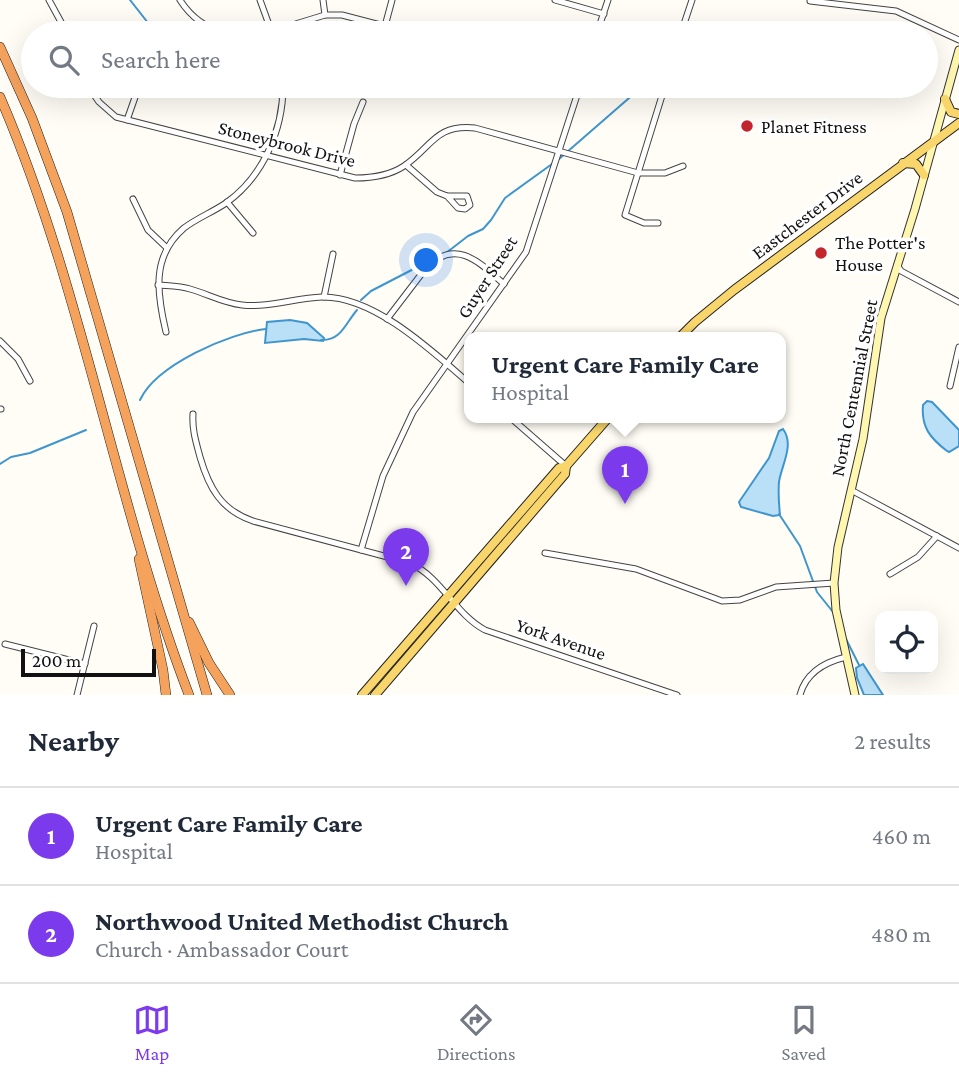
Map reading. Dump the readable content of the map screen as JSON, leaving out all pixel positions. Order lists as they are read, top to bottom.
{
  "streets": {
    "main road": ["Eastchester Drive"],
    "street": [
      "Stoneybrook Drive",
      "Guyer Street",
      "North Centennial Street",
      "York Avenue"
    ]
  },
  "crossings": [
    ["Stoneybrook Drive", "Guyer Street"],
    ["Eastchester Drive", "North Centennial Street"],
    ["Guyer Street", "York Avenue"]
  ],
  "places": ["Planet Fitness", "The Potter's House"],
  "scale_bar": "200 m",
  "page": {
    "search": "Search here",
    "popup": ["Urgent Care Family Care", "Hospital"],
    "pins": ["1", "2"],
    "scale": "200 m",
    "heading": ["Nearby", "2 results"],
    "list": [
      {
        "mark": "1",
        "name": "Urgent Care Family Care",
        "note": "Hospital",
        "value": "460 m"
      },
      {
        "mark": "2",
        "name": "Northwood United Methodist Church",
        "note": "Church · Ambassador Court",
        "value": "480 m"
      }
    ],
    "nav": ["Map", "Directions", "Saved"]
  }
}
